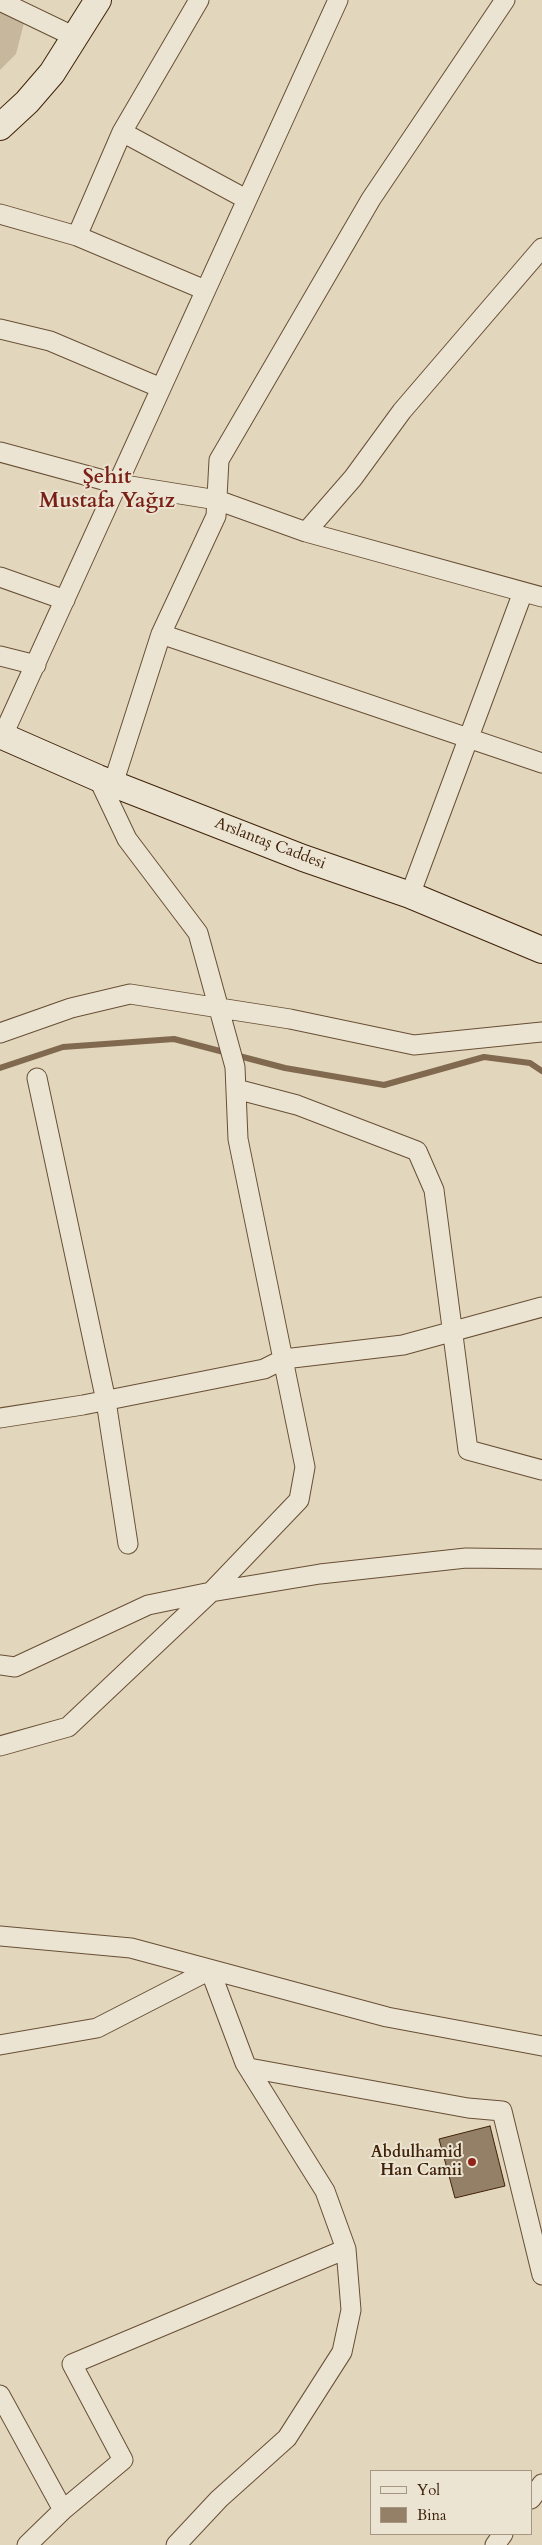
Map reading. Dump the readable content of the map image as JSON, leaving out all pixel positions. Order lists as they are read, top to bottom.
{
  "streets": {
    "main road": ["Arslantaş Caddesi"]
  },
  "districts": ["Şehit Mustafa Yağız"],
  "places": ["Abdulhamid Han Camii"],
  "legend": ["Yol", "Bina"]
}
